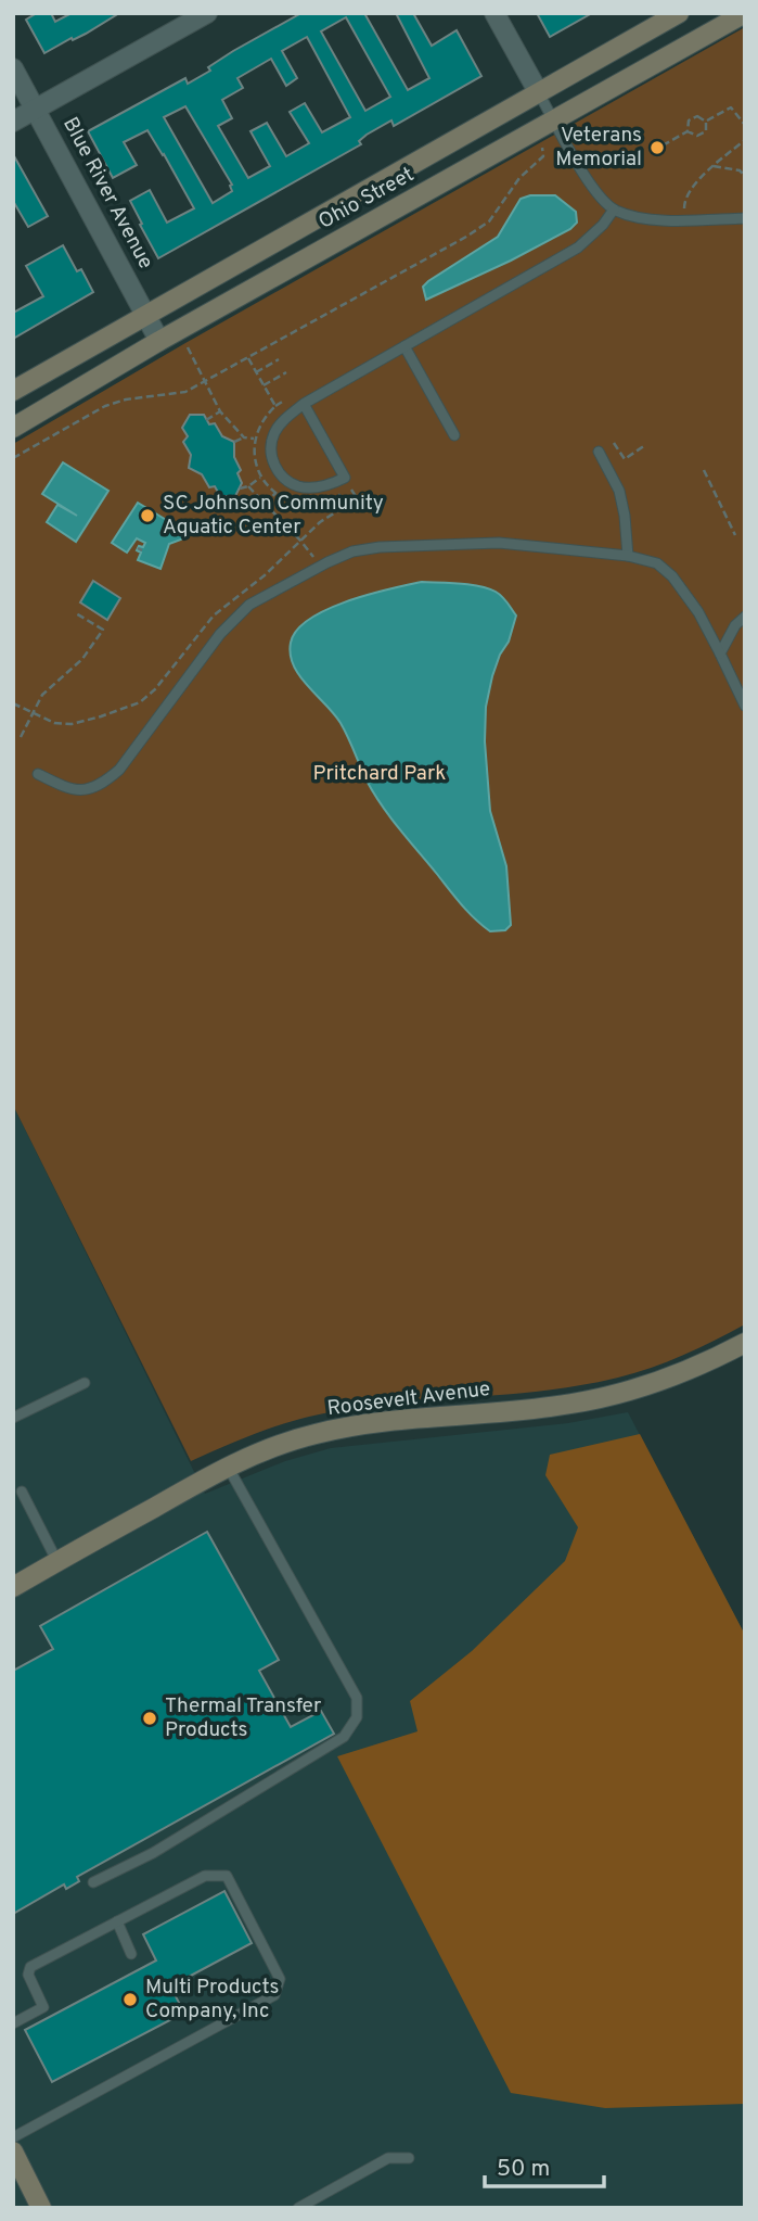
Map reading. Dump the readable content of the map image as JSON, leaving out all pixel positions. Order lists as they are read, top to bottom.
{
  "streets": {
    "street": ["Blue River Avenue", "Ohio Street", "Roosevelt Avenue"]
  },
  "crossings": [
    ["Blue River Avenue", "Ohio Street"]
  ],
  "parks": ["Pritchard Park"],
  "places": [
    "Veterans Memorial",
    "SC Johnson Community Aquatic Center",
    "Thermal Transfer Products",
    "Multi Products Company, Inc"
  ],
  "scale_bar": "50 m"
}
